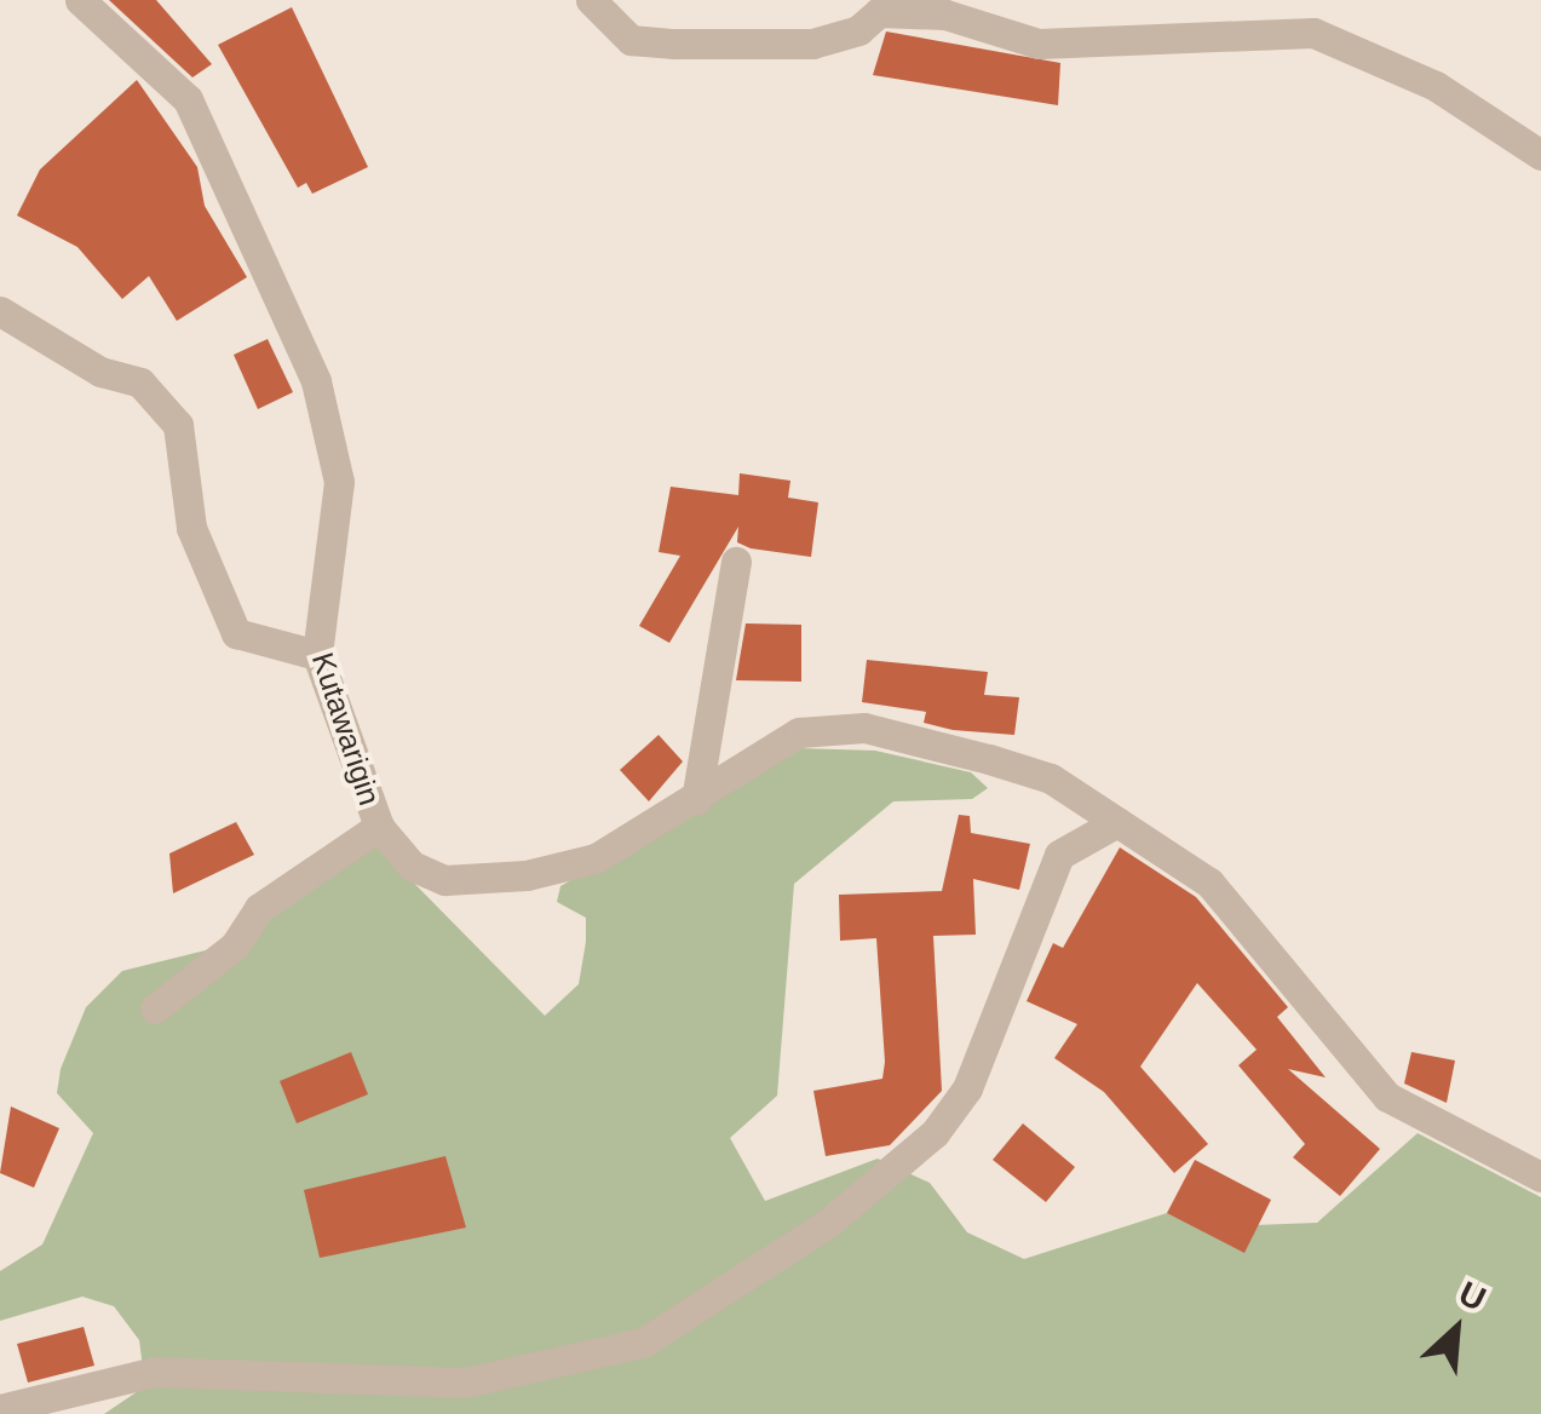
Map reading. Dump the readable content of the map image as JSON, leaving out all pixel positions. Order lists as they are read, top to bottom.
{
  "streets": {
    "street": ["Kutawarigin"]
  },
  "north": "top right"
}
